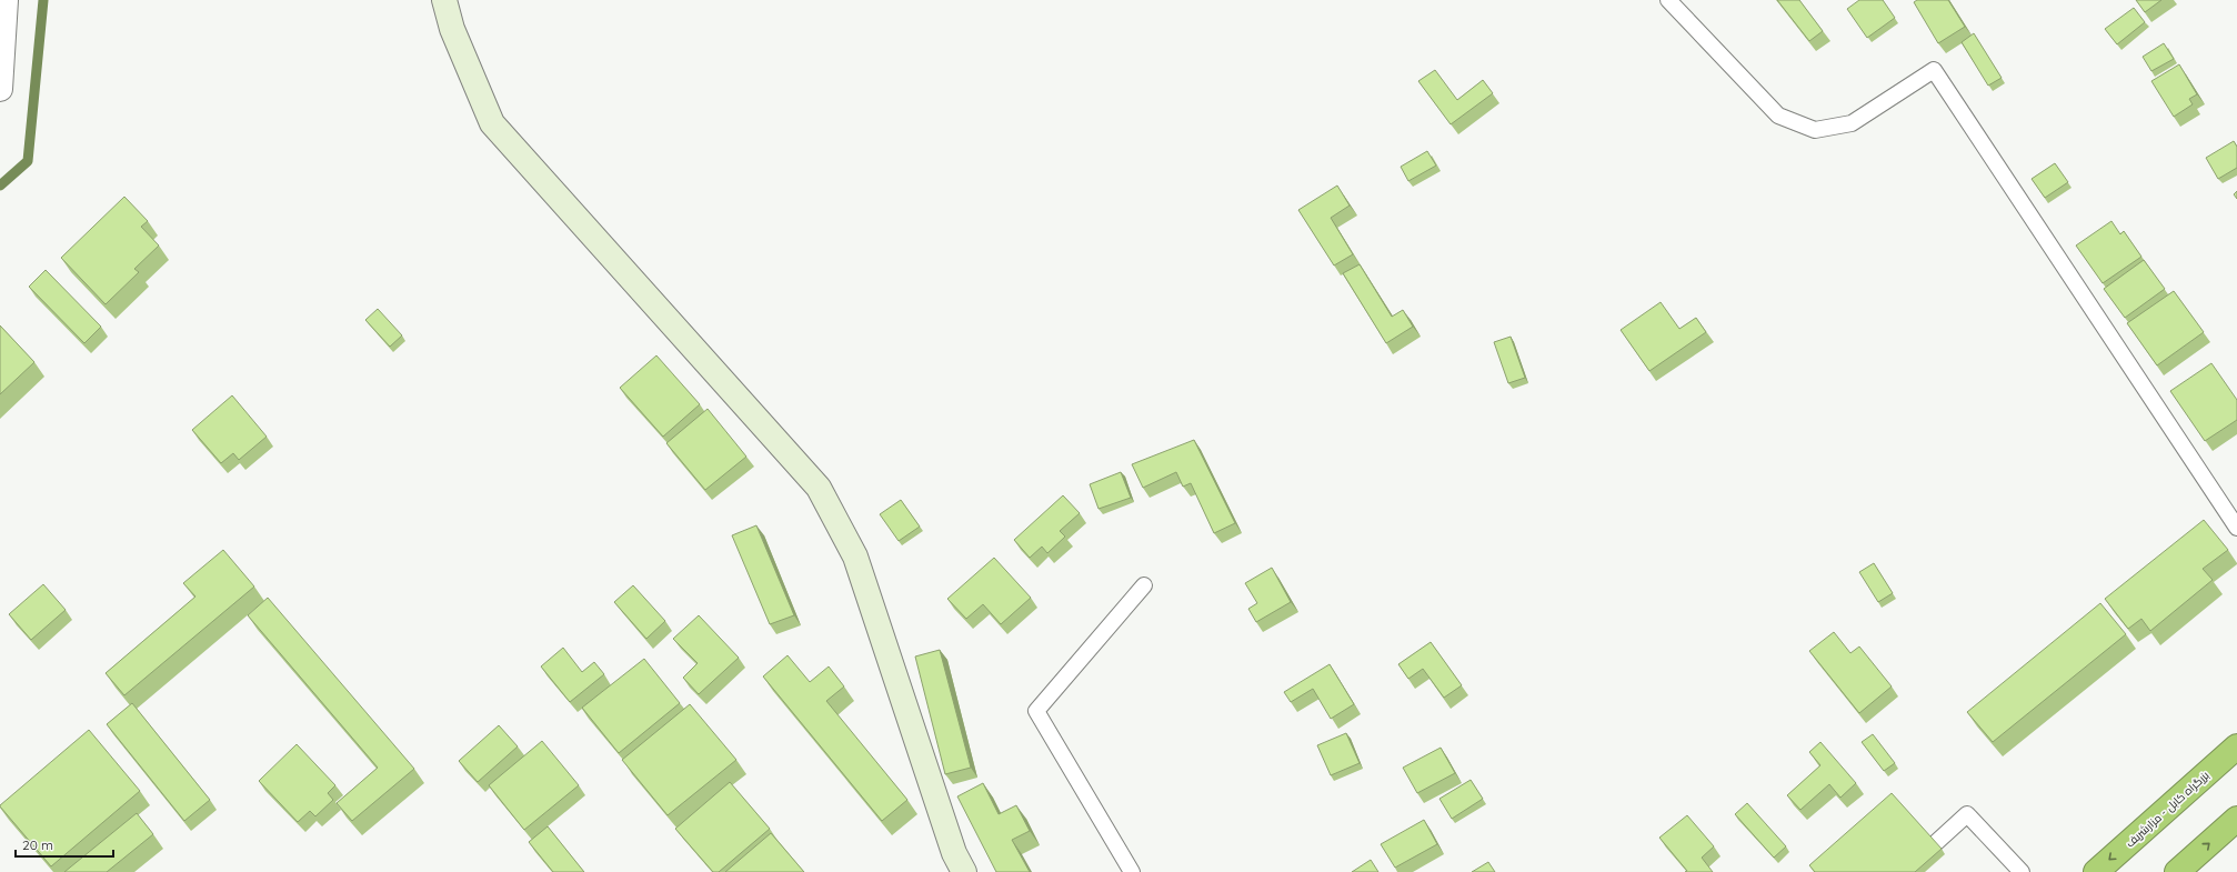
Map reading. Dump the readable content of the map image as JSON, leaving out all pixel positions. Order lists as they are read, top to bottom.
{
  "streets": {
    "highway": ["بزرگراه کابل - مزارشریف"]
  },
  "scale_bar": "20 m"
}
